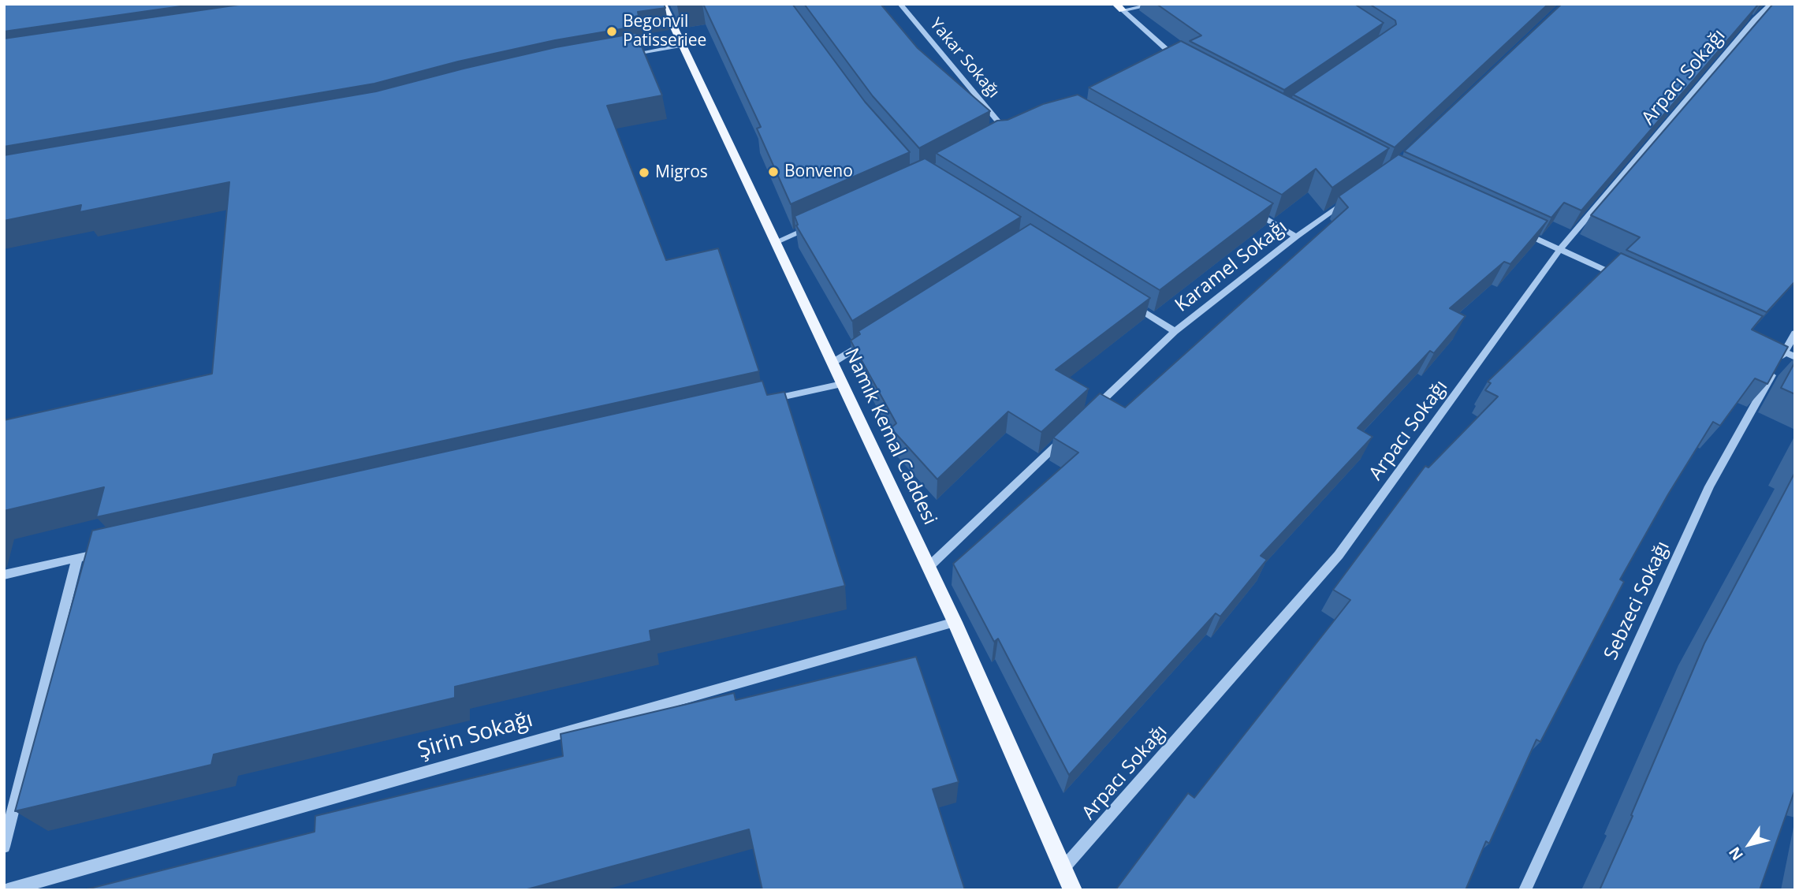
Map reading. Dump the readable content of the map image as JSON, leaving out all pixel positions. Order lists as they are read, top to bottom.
{
  "streets": {
    "main road": ["Namık Kemal Caddesi"],
    "street": [
      "Yakar Sokağı",
      "Arpacı Sokağı",
      "Karamel Sokağı",
      "Sebzeci Sokağı",
      "Şirin Sokağı"
    ]
  },
  "crossings": [
    ["Arpacı Sokağı", "Namık Kemal Caddesi"],
    ["Namık Kemal Caddesi", "Şirin Sokağı"]
  ],
  "places": ["Begonvil Patisseriee", "Bonveno", "Migros"],
  "north": "bottom left"
}
